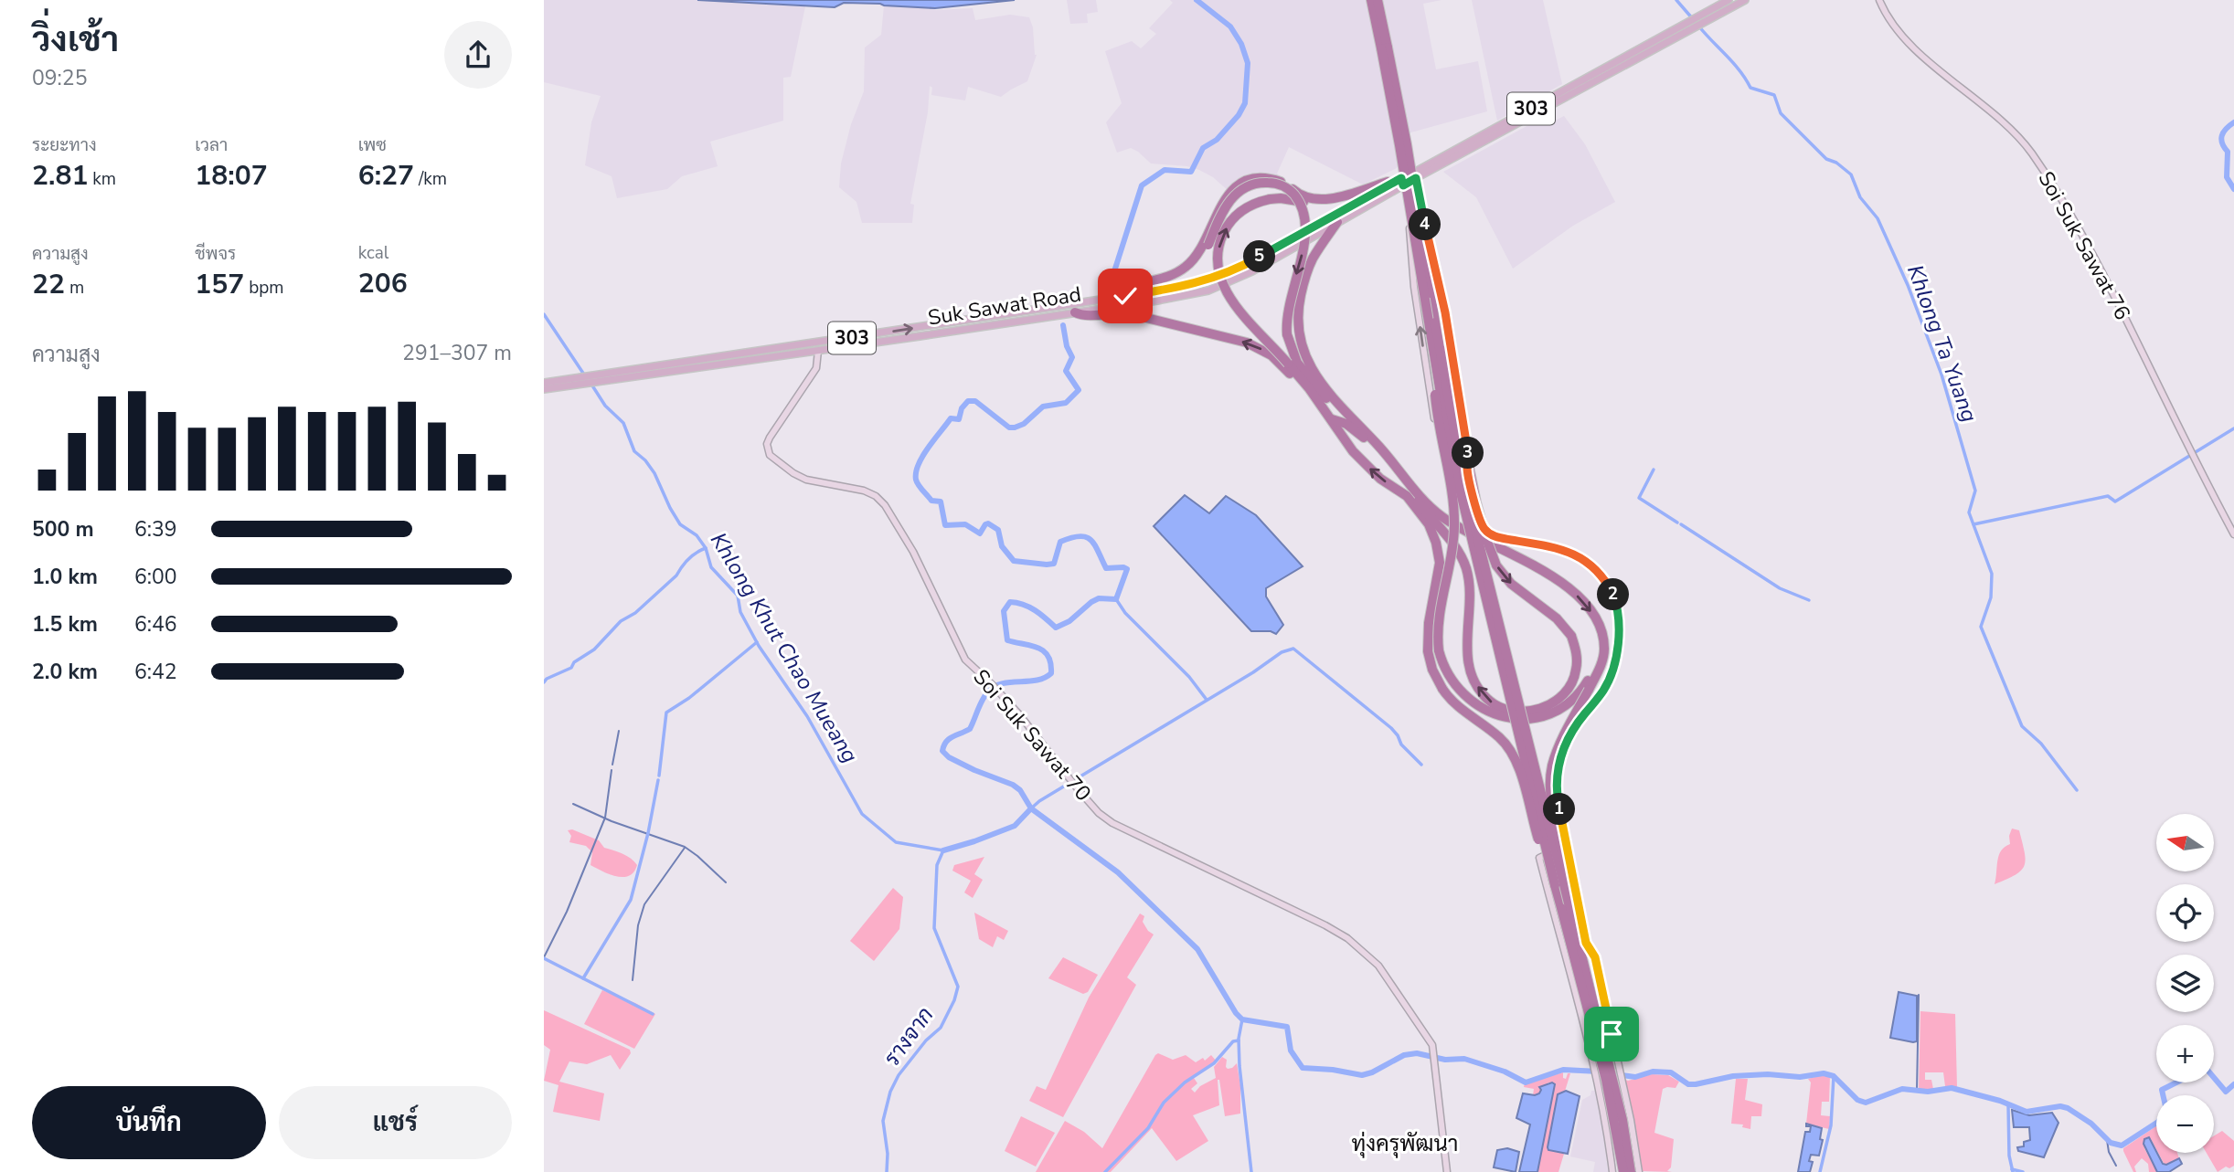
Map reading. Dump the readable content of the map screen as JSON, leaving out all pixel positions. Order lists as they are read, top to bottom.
{
  "streets": {
    "main road": ["303", "Suk Sawat Road"],
    "street": ["Soi Suk Sawat 76", "Soi Suk Sawat 70"]
  },
  "crossings": [
    ["Suk Sawat Road", "Soi Suk Sawat 70"]
  ],
  "districts": ["ทุ่งครุพัฒนา"],
  "water": ["Khlong Ta Yuang", "Khlong Khut Chao Mueang", "รางจาก"],
  "north": "left",
  "page": {
    "heading": ["วิ่งเช้า", "09:25"],
    "stats": [
      ["ระยะทาง", "2.81 km"],
      ["เวลา", "18:07"],
      ["เพซ", "6:27 /km"],
      ["ความสูง", "22 m"],
      ["ชีพจร", "157 bpm"],
      ["kcal", "206"]
    ],
    "pins": [
      "4",
      "5",
      "3",
      "2",
      "1"
    ],
    "chart": ["ความสูง", "291–307 m"],
    "list": [
      {
        "name": "500 m",
        "note": "6:39"
      },
      {
        "name": "1.0 km",
        "note": "6:00"
      },
      {
        "name": "1.5 km",
        "note": "6:46"
      },
      {
        "name": "2.0 km",
        "note": "6:42"
      }
    ],
    "map_buttons": ["+", "−"],
    "buttons": ["บันทึก", "แชร์"]
  }
}
